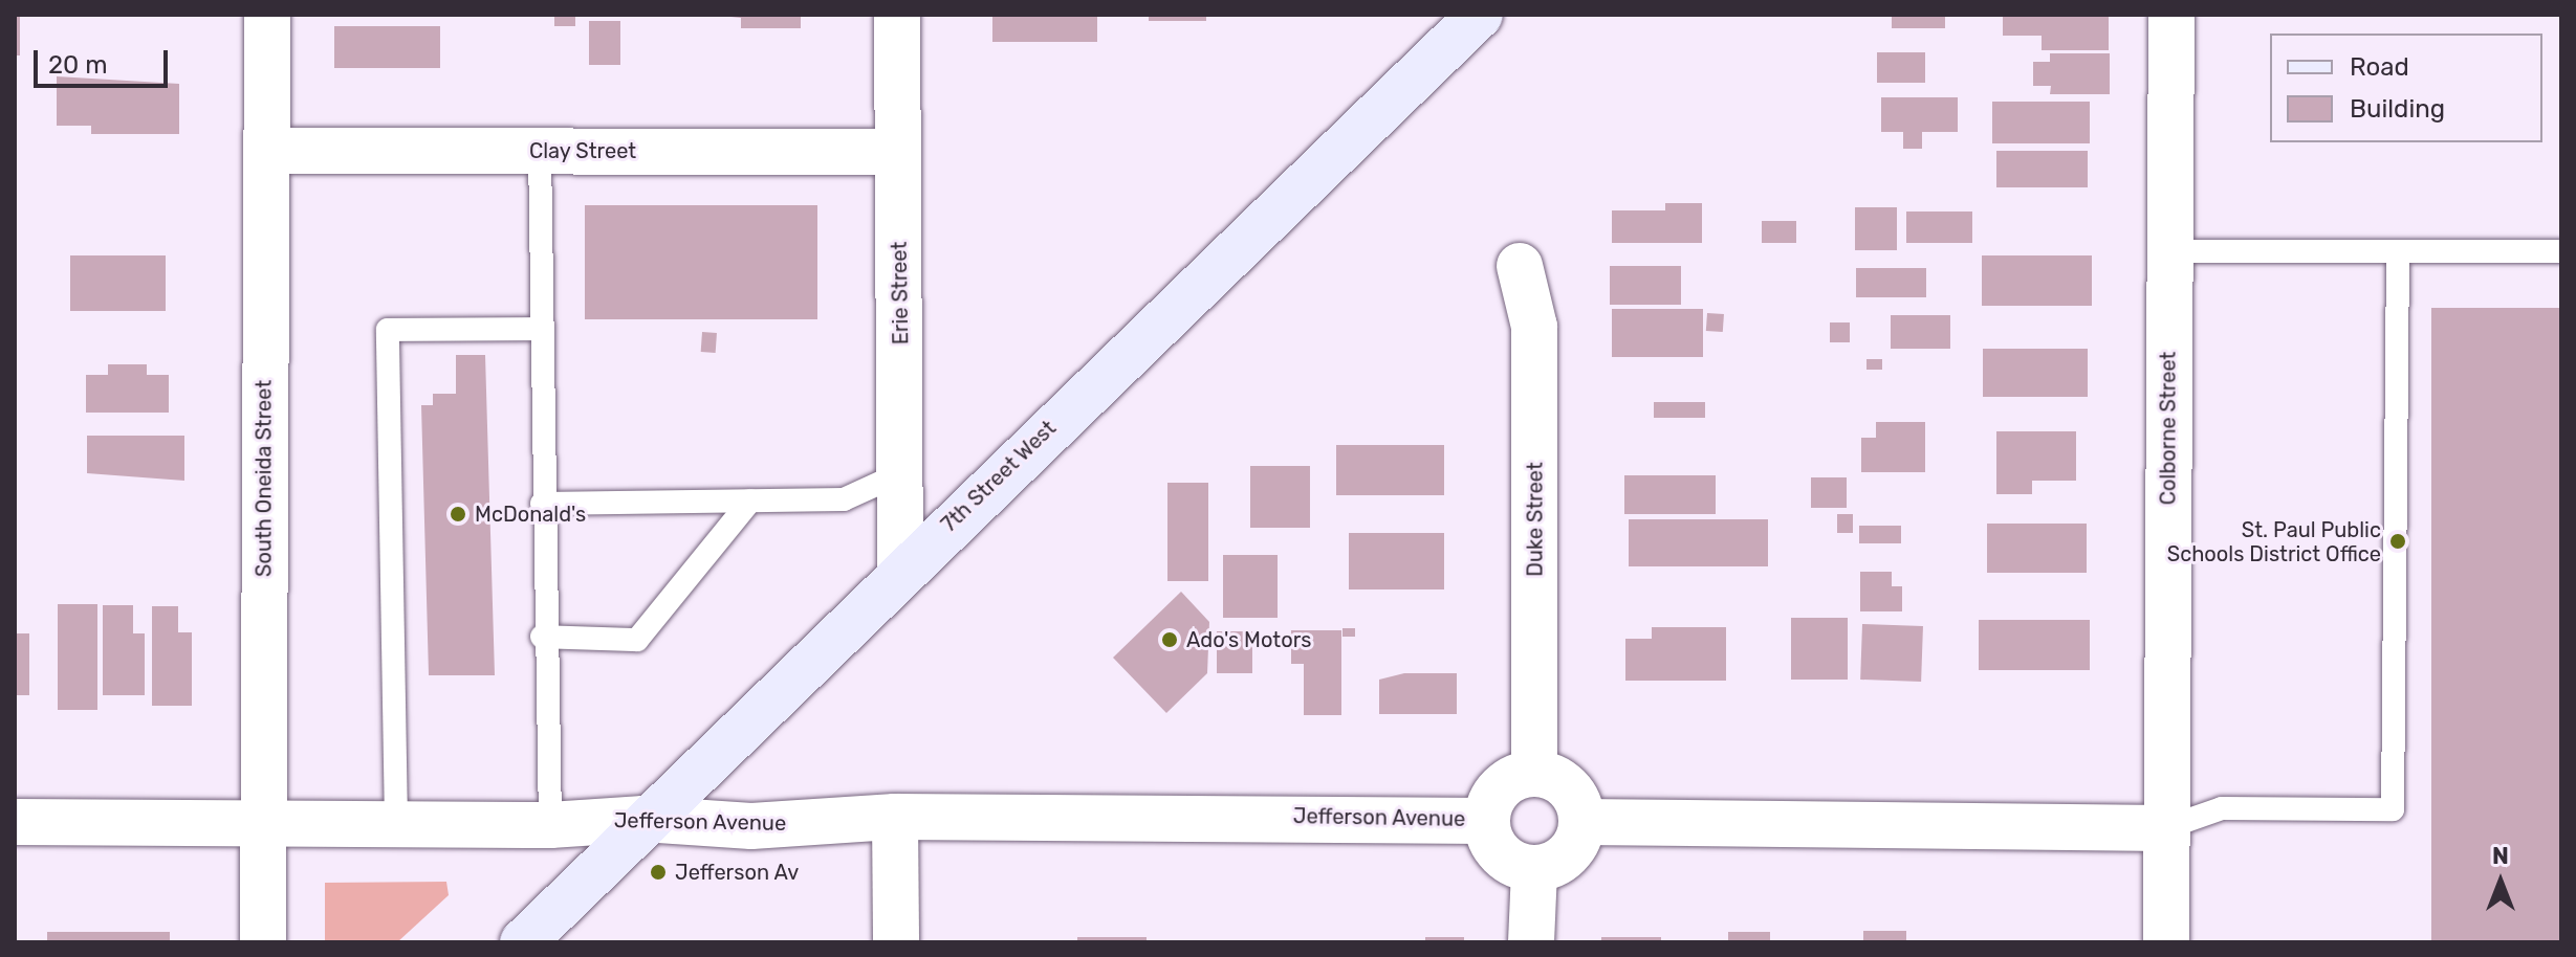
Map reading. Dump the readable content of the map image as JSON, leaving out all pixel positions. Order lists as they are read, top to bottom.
{
  "streets": {
    "main road": ["7th Street West"],
    "street": [
      "Clay Street",
      "Erie Street",
      "Colborne Street",
      "South Oneida Street",
      "Duke Street",
      "Jefferson Avenue"
    ]
  },
  "crossings": [
    ["Clay Street", "Erie Street"],
    ["Clay Street", "South Oneida Street"],
    ["Erie Street", "7th Street West"],
    ["7th Street West", "Jefferson Avenue"],
    ["South Oneida Street", "Jefferson Avenue"],
    ["Duke Street", "Jefferson Avenue"]
  ],
  "places": [
    "McDonald's",
    "St. Paul Public Schools District Office",
    "Ado's Motors",
    "Jefferson Av"
  ],
  "legend": ["Road", "Building"],
  "scale_bar": "20 m",
  "north": "top"
}
